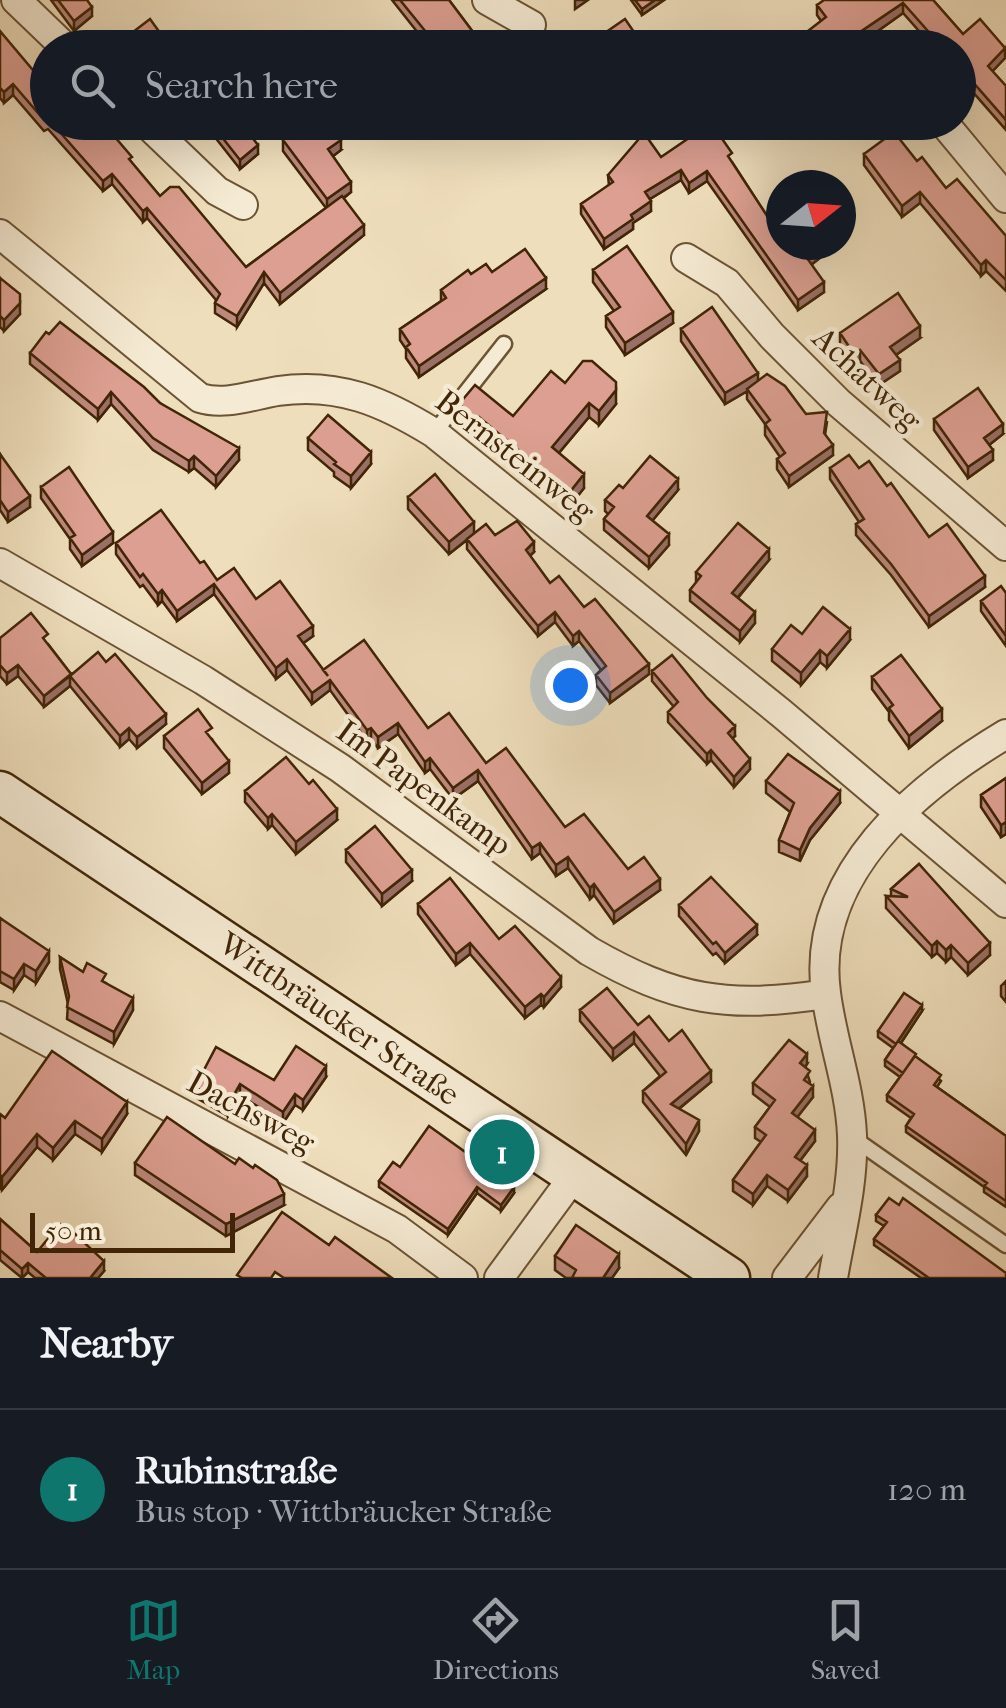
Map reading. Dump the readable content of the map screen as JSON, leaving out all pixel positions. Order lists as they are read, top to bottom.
{
  "streets": {
    "main road": ["Wittbräucker Straße"],
    "street": [
      "Achatweg",
      "Bernsteinweg",
      "Im Papenkamp",
      "Dachsweg"
    ]
  },
  "scale_bar": "50 m",
  "north": "right",
  "page": {
    "search": "Search here",
    "pins": "1",
    "scale": "50 m",
    "heading": "Nearby",
    "list": [
      {
        "mark": "1",
        "name": "Rubinstraße",
        "note": "Bus stop · Wittbräucker Straße",
        "value": "120 m"
      }
    ],
    "nav": ["Map", "Directions", "Saved"]
  }
}
